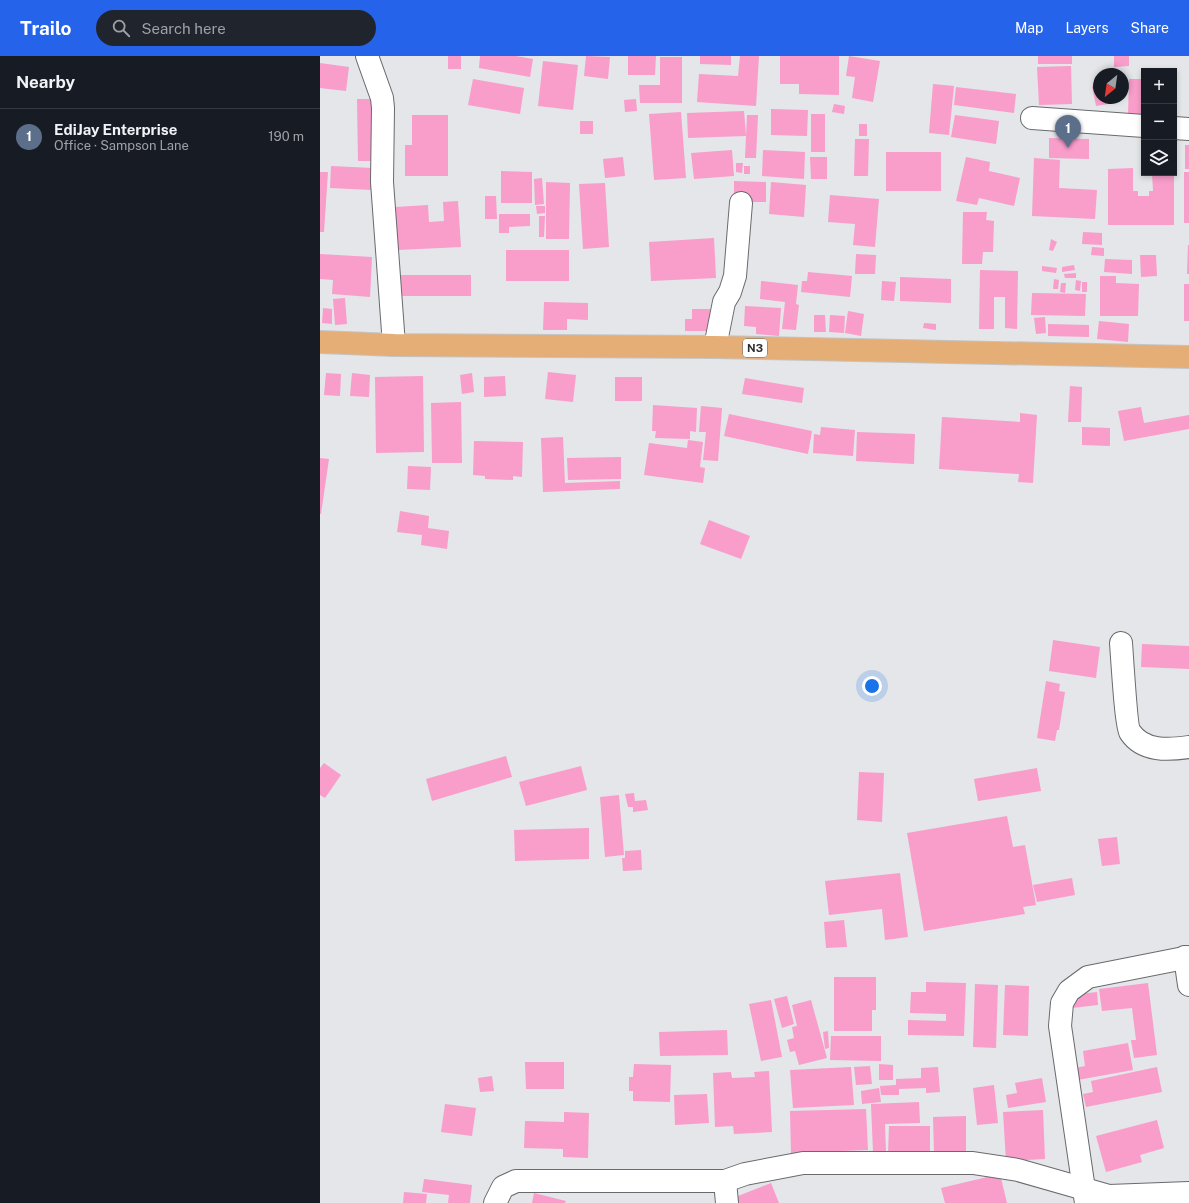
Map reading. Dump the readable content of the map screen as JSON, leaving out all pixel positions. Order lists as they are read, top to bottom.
{
  "streets": {
    "main road": ["N3"]
  },
  "north": "bottom left",
  "page": {
    "header": "Trailo",
    "search": "Search here",
    "nav": ["Map", "Layers", "Share"],
    "heading": "Nearby",
    "map_buttons": ["+", "−"],
    "list": [
      {
        "mark": "1",
        "name": "EdiJay Enterprise",
        "note": "Office · Sampson Lane",
        "value": "190 m"
      }
    ],
    "pins": "1"
  }
}
